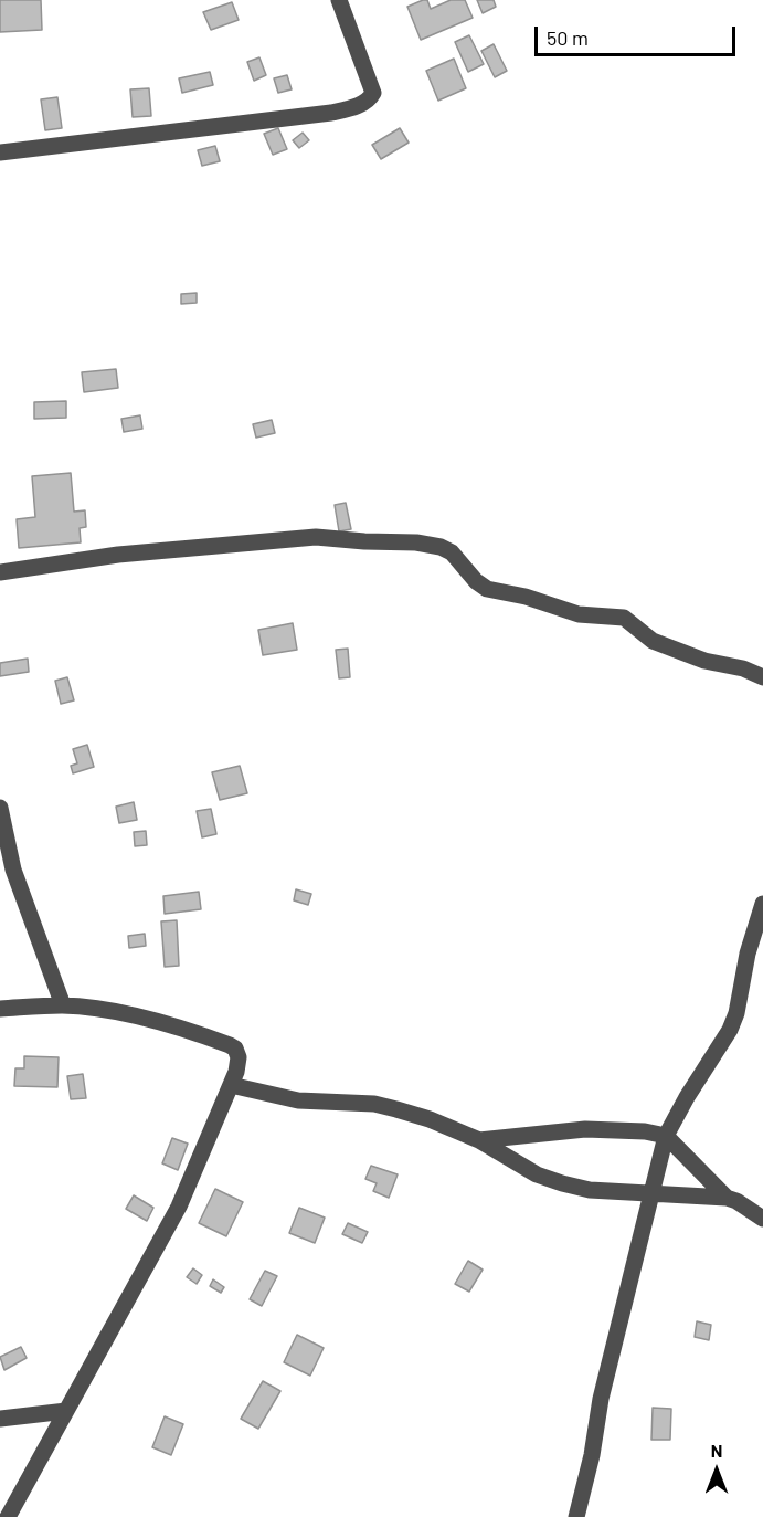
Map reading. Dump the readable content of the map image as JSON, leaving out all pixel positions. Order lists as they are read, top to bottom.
{
  "scale_bar": "50 m",
  "north": "top"
}
